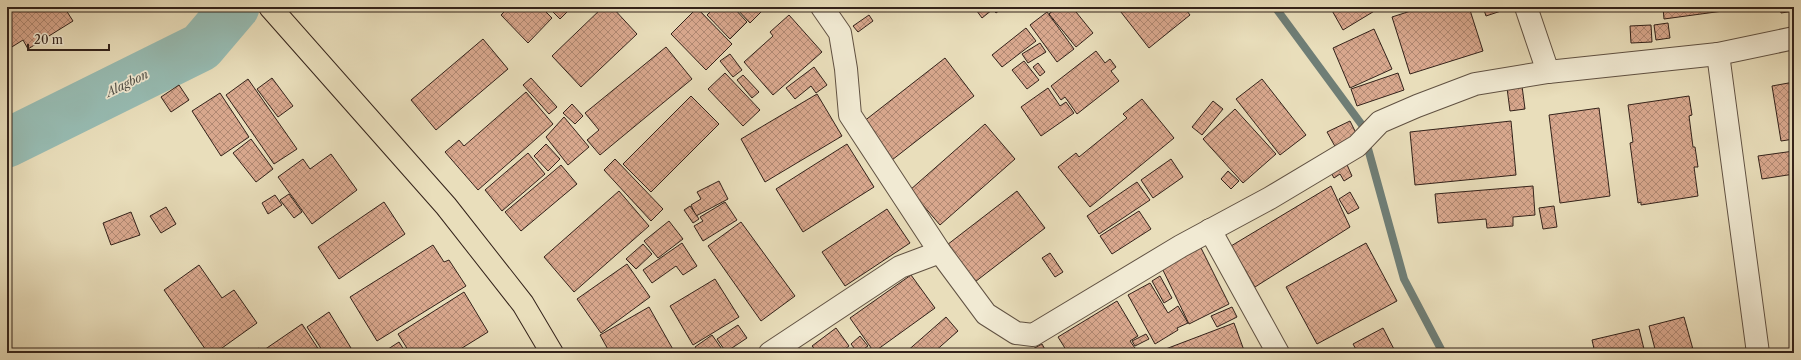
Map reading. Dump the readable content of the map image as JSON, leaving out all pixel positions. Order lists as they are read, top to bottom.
{
  "water": ["Alagbon"],
  "scale_bar": "20 m"
}
